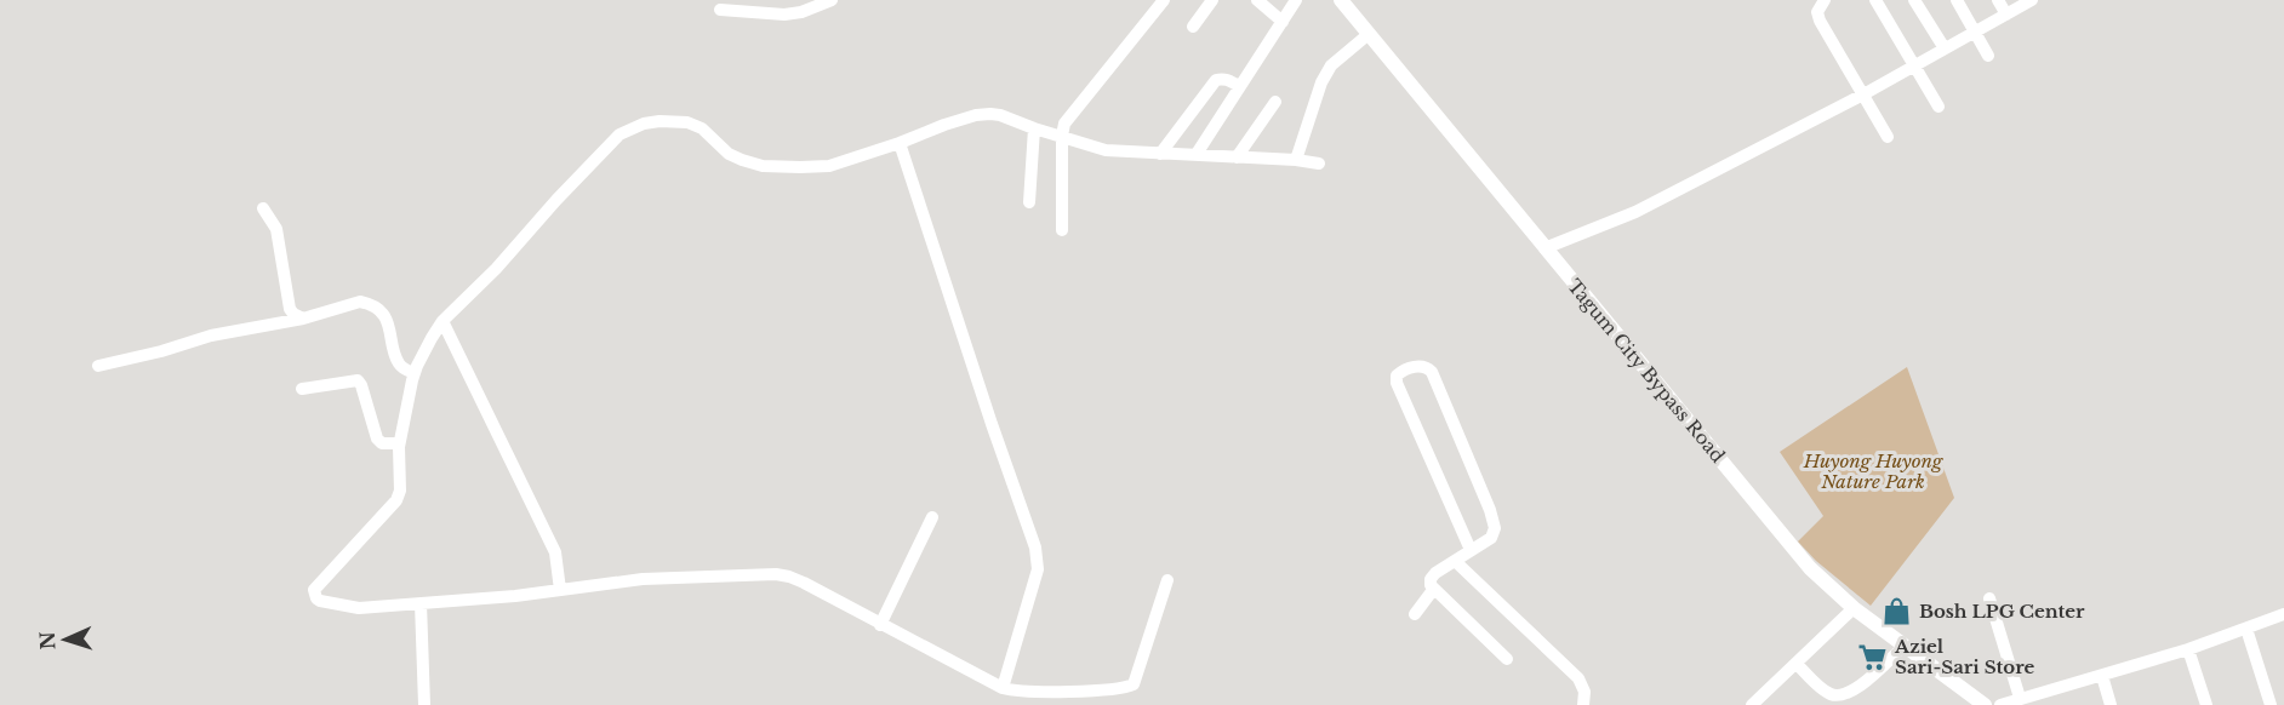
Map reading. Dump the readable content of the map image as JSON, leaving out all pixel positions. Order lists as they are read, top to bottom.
{
  "streets": {
    "main road": ["Tagum City Bypass Road"]
  },
  "parks": ["Huyong Huyong Nature Park"],
  "places": {
    "shop": ["Bosh LPG Center"],
    "supermarket": ["Aziel Sari-Sari Store"]
  },
  "north": "left"
}
